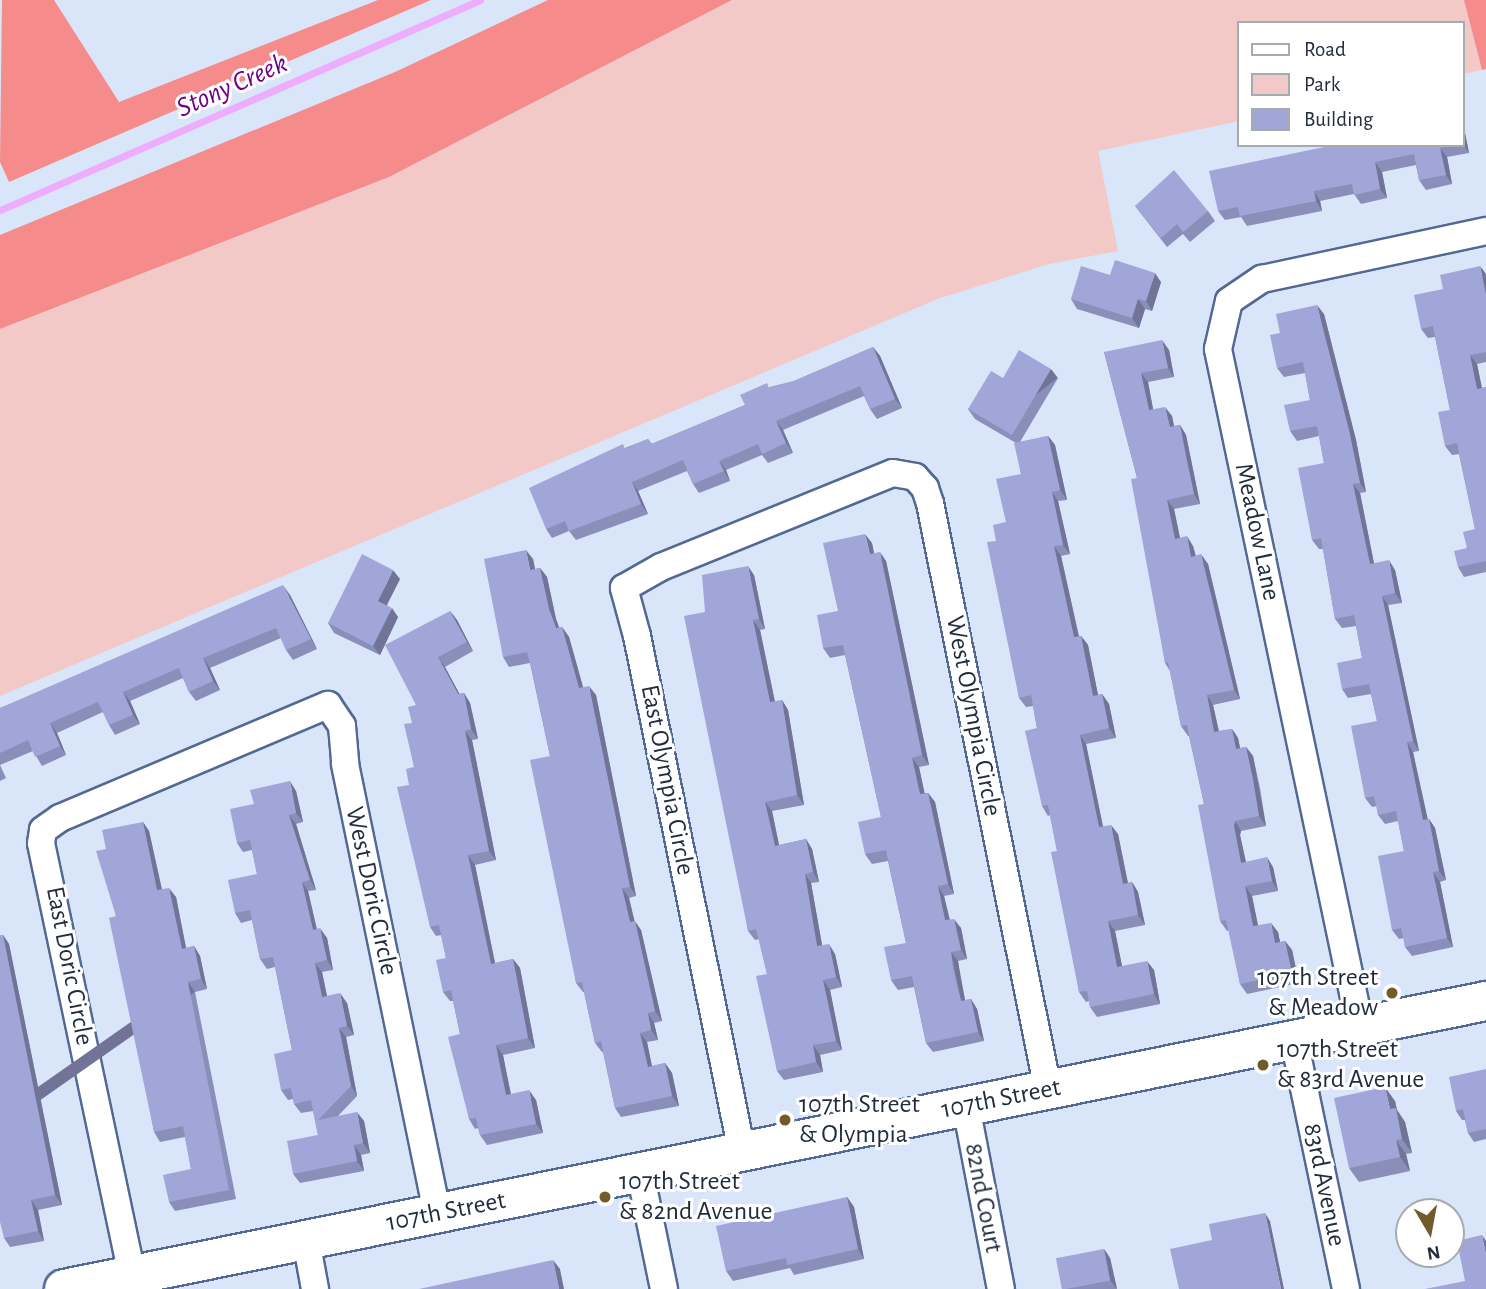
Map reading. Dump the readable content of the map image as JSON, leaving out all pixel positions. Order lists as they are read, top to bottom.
{
  "streets": {
    "street": [
      "Meadow Lane",
      "West Olympia Circle",
      "East Olympia Circle",
      "West Doric Circle",
      "East Doric Circle",
      "107th Street",
      "83rd Avenue",
      "82nd Court"
    ]
  },
  "crossings": [
    ["Meadow Lane", "107th Street"],
    ["West Olympia Circle", "East Olympia Circle"],
    ["West Olympia Circle", "107th Street"],
    ["East Olympia Circle", "107th Street"],
    ["West Doric Circle", "East Doric Circle"],
    ["West Doric Circle", "107th Street"],
    ["East Doric Circle", "107th Street"],
    ["107th Street", "83rd Avenue"],
    ["107th Street", "82nd Court"]
  ],
  "water": ["Stony Creek"],
  "places": [
    "107th Street & Meadow",
    "107th Street & 83rd Avenue",
    "107th Street & Olympia",
    "107th Street & 82nd Avenue"
  ],
  "legend": ["Road", "Park", "Building"],
  "north": "bottom"
}
